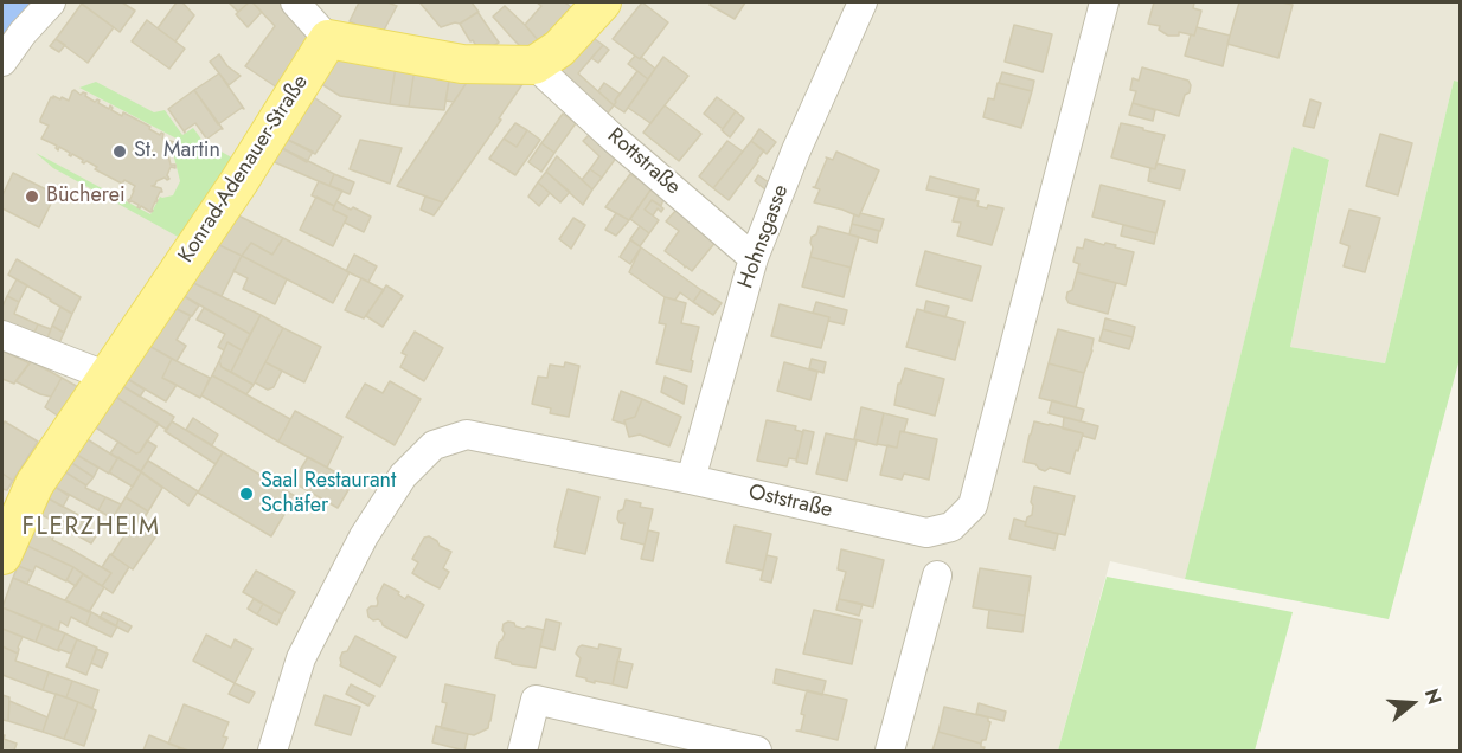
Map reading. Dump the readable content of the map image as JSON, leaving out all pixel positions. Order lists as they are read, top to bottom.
{
  "streets": {
    "main road": ["Konrad-Adenauer-Straße"],
    "street": ["Rottstraße", "Hohnsgasse", "Oststraße"]
  },
  "crossings": [
    ["Rottstraße", "Hohnsgasse"],
    ["Hohnsgasse", "Oststraße"]
  ],
  "districts": ["FLERZHEIM"],
  "places": ["St. Martin", "Bücherei", "Saal Restaurant Schäfer"],
  "north": "right"
}
